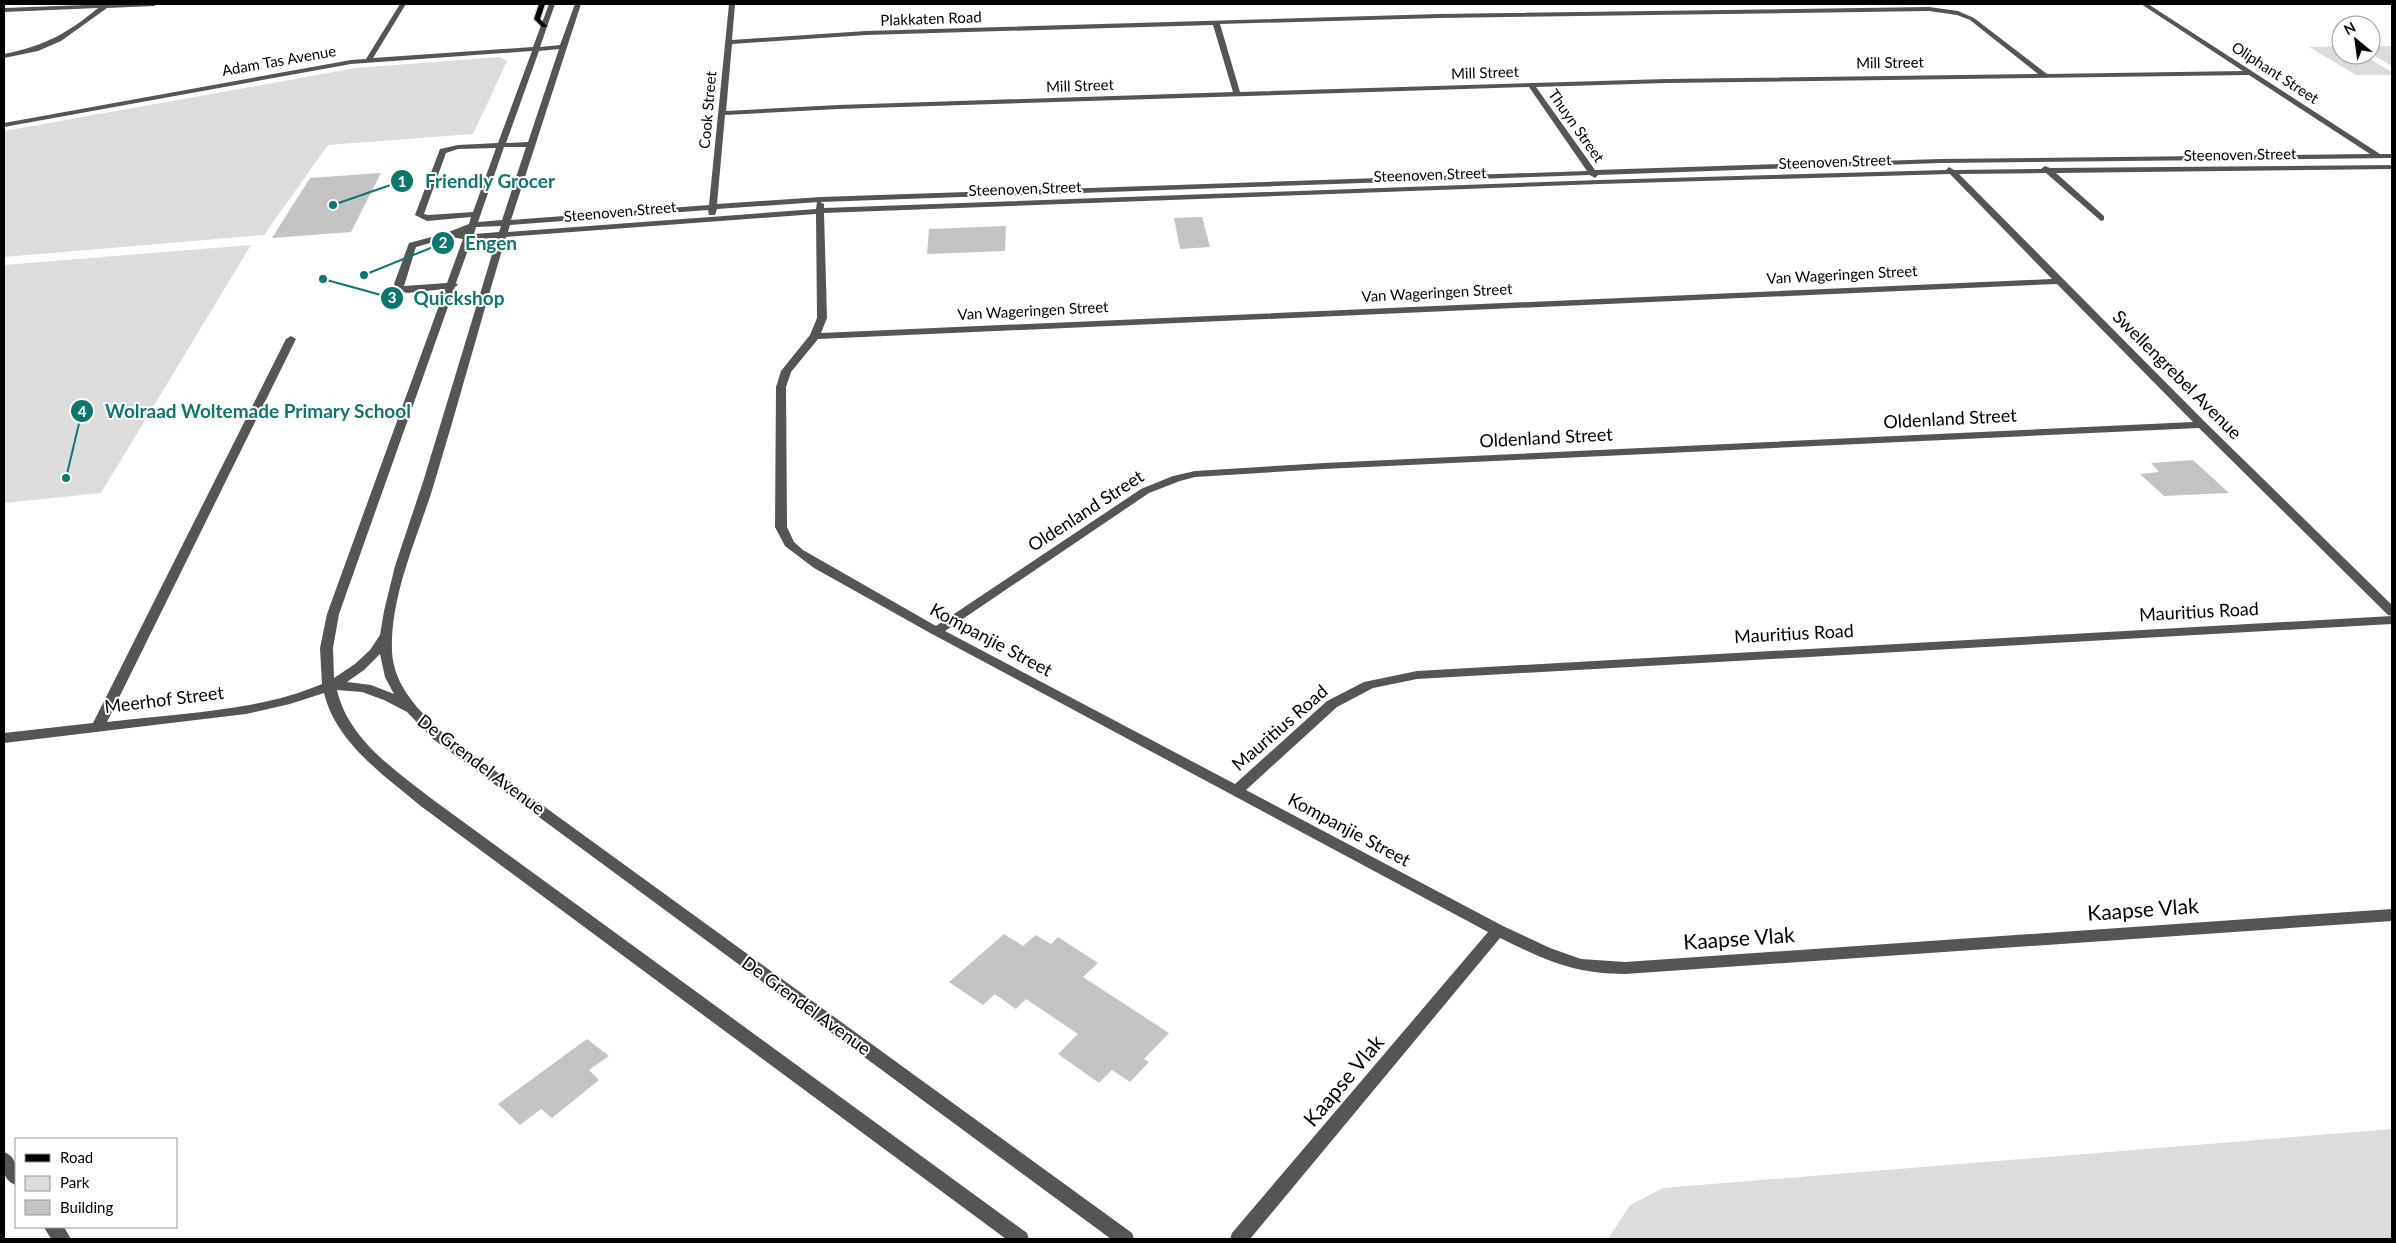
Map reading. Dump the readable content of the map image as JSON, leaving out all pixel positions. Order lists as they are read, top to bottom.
{
  "streets": {
    "street": [
      "Plakkaten Road",
      "Adam Tas Avenue",
      "Mill Street",
      "Oliphant Street",
      "Cook Street",
      "Thuyn Street",
      "Steenoven Street",
      "Van Wageringen Street",
      "Swellengrebel Avenue",
      "Oldenland Street",
      "Mauritius Road",
      "Kompanjie Street",
      "Meerhof Street",
      "De Grendel Avenue",
      "Kaapse Vlak"
    ]
  },
  "crossings": [
    ["Plakkaten Road", "Mill Street"],
    ["Plakkaten Road", "Cook Street"],
    ["Adam Tas Avenue", "De Grendel Avenue"],
    ["Mill Street", "Oliphant Street"],
    ["Mill Street", "Cook Street"],
    ["Mill Street", "Thuyn Street"],
    ["Oliphant Street", "Steenoven Street"],
    ["Cook Street", "Steenoven Street"],
    ["Thuyn Street", "Steenoven Street"],
    ["Steenoven Street", "Swellengrebel Avenue"],
    ["Steenoven Street", "Kompanjie Street"],
    ["Steenoven Street", "De Grendel Avenue"],
    ["Van Wageringen Street", "Swellengrebel Avenue"],
    ["Van Wageringen Street", "Kompanjie Street"],
    ["Swellengrebel Avenue", "Oldenland Street"],
    ["Oldenland Street", "Kompanjie Street"],
    ["Mauritius Road", "Kompanjie Street"],
    ["Kompanjie Street", "Kaapse Vlak"]
  ],
  "places": [
    "Friendly Grocer",
    "Engen",
    "Quickshop",
    "Wolraad Woltemade Primary School"
  ],
  "legend": ["Road", "Park", "Building"],
  "north": "top left"
}
